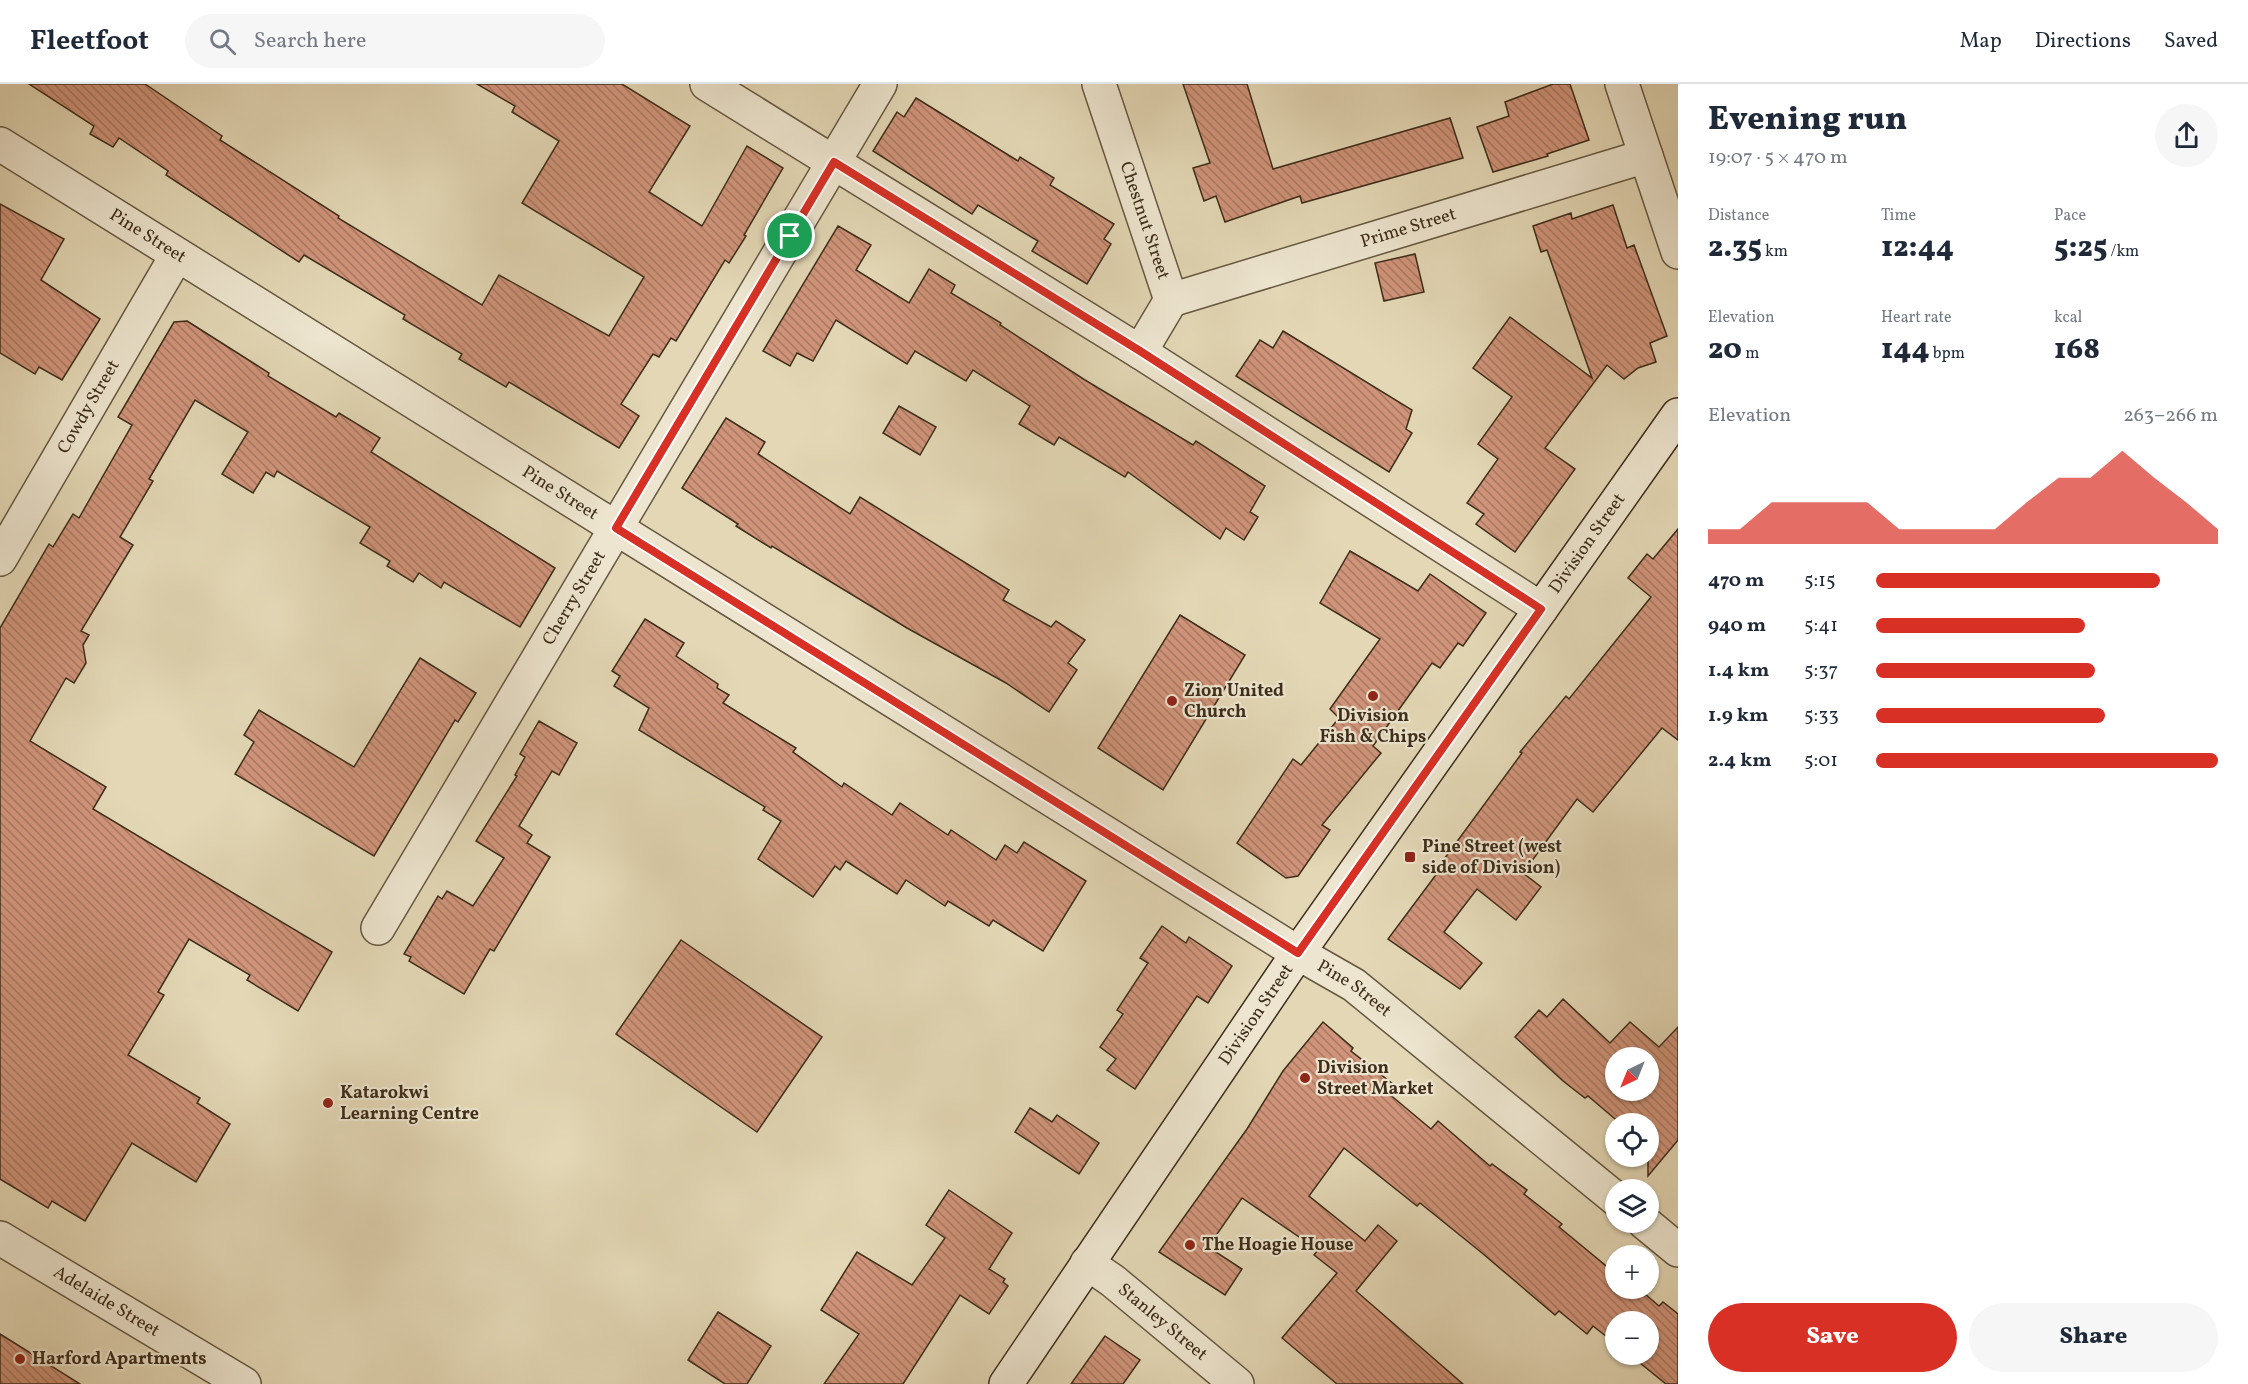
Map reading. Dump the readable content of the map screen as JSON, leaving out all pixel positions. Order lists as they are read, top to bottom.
{
  "streets": {
    "street": [
      "Chestnut Street",
      "Prime Street",
      "Pine Street",
      "Cowdy Street",
      "Division Street",
      "Cherry Street",
      "Adelaide Street",
      "Stanley Street"
    ]
  },
  "crossings": [
    ["Chestnut Street", "Prime Street"],
    ["Pine Street", "Cowdy Street"],
    ["Pine Street", "Division Street"],
    ["Pine Street", "Cherry Street"],
    ["Division Street", "Stanley Street"]
  ],
  "places": {
    "other": [
      "Division Fish & Chips",
      "Zion United Church",
      "Division Street Market",
      "Katarokwi Learning Centre",
      "The Hoagie House",
      "Harford Apartments"
    ],
    "transit": ["Pine Street (west side of Division)"]
  },
  "north": "bottom left",
  "page": {
    "header": "Fleetfoot",
    "search": "Search here",
    "nav": ["Map", "Directions", "Saved"],
    "heading": ["Evening run", "19:07 · 5 × 470 m"],
    "stats": [
      ["Distance", "2.35 km"],
      ["Time", "12:44"],
      ["Pace", "5:25 /km"],
      ["Elevation", "20 m"],
      ["Heart rate", "144 bpm"],
      ["kcal", "168"]
    ],
    "chart": ["Elevation", "263–266 m"],
    "list": [
      {
        "name": "470 m",
        "note": "5:15"
      },
      {
        "name": "940 m",
        "note": "5:41"
      },
      {
        "name": "1.4 km",
        "note": "5:37"
      },
      {
        "name": "1.9 km",
        "note": "5:33"
      },
      {
        "name": "2.4 km",
        "note": "5:01"
      }
    ],
    "map_buttons": ["+", "−"],
    "buttons": ["Save", "Share"]
  }
}
